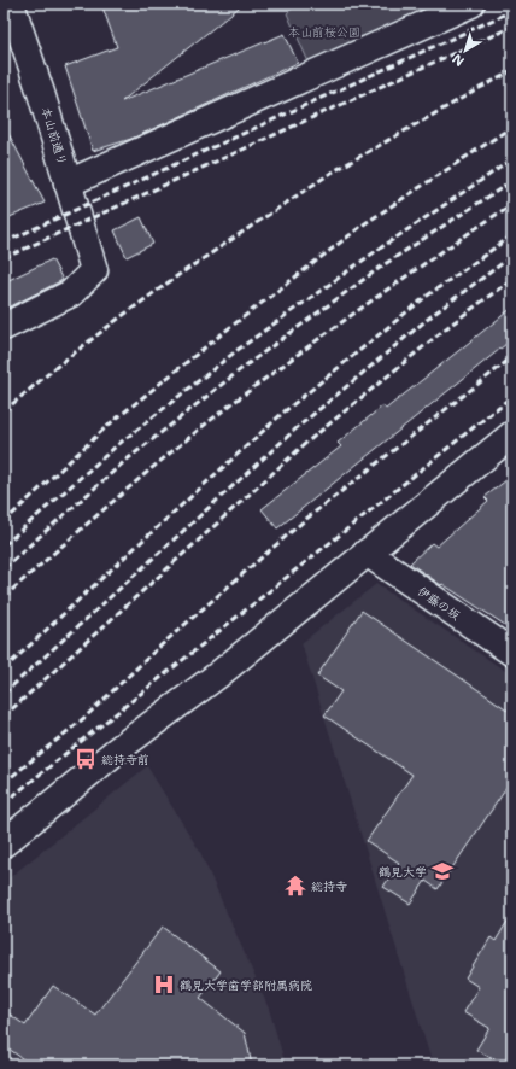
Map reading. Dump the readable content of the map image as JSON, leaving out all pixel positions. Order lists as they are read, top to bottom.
{
  "streets": {
    "street": ["本山前通り", "伊藤の坂"]
  },
  "parks": ["本山前桜公園"],
  "places": {
    "bus stop": ["総持寺前"],
    "school or university": ["鶴見大学"],
    "temple": ["総持寺"],
    "hospital": ["鶴見大学歯学部附属病院"]
  },
  "north": "bottom left"
}
